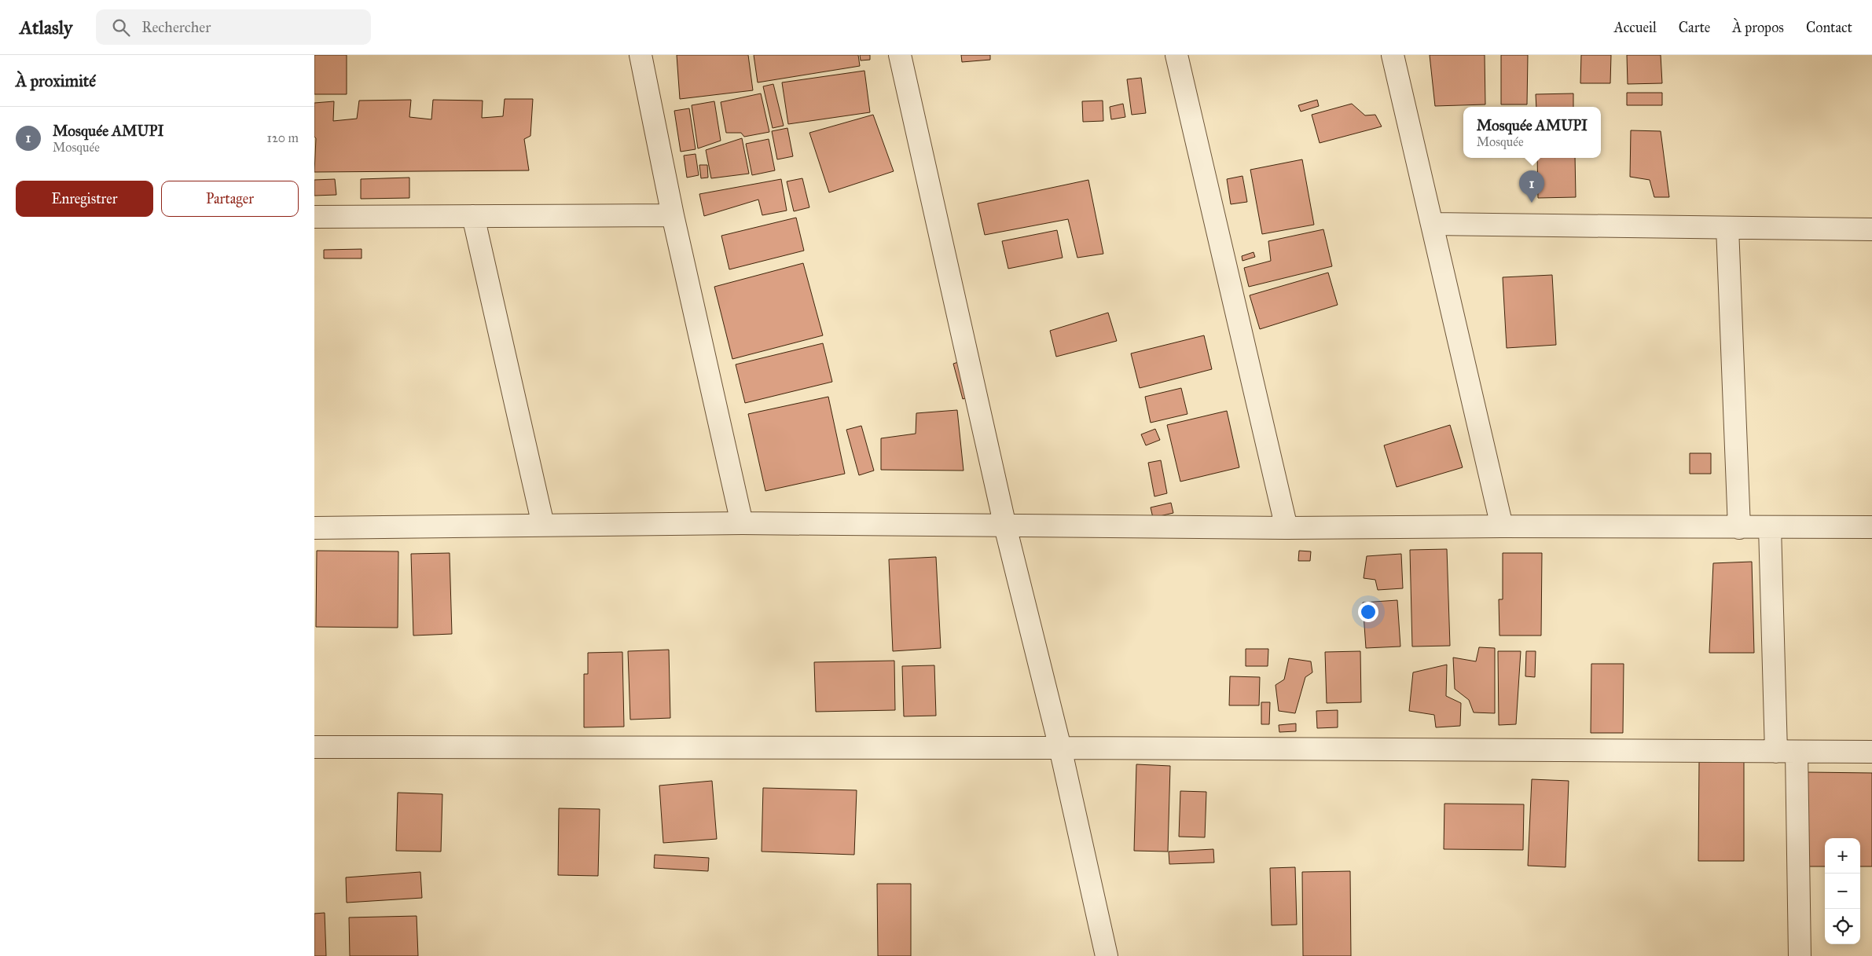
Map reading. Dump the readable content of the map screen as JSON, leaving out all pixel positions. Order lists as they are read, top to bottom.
{
  "page": {
    "header": "Atlasly",
    "search": "Rechercher",
    "nav": [
      "Accueil",
      "Carte",
      "À propos",
      "Contact"
    ],
    "heading": "À proximité",
    "list": [
      {
        "mark": "1",
        "name": "Mosquée AMUPI",
        "note": "Mosquée",
        "value": "120 m"
      }
    ],
    "popup": ["Mosquée AMUPI", "Mosquée"],
    "buttons": ["Enregistrer", "Partager"],
    "pins": "1",
    "map_buttons": ["+", "−"]
  }
}
